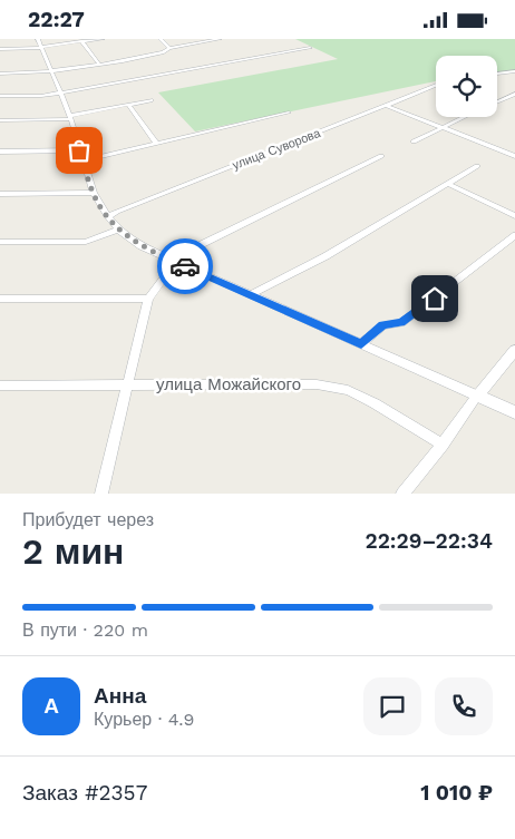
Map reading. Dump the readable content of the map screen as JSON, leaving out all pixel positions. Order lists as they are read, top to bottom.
{
  "streets": {
    "street": ["улица Суворова", "улица Можайского"]
  },
  "page": {
    "status": "22:27",
    "heading": ["2 мин", "Прибудет через", "22:29–22:34"],
    "panel": [
      "Анна",
      "Курьер · 4.9",
      "Заказ #2357",
      "1 010 ₽"
    ],
    "bar": "В пути · 220 m",
    "round": "А"
  }
}
